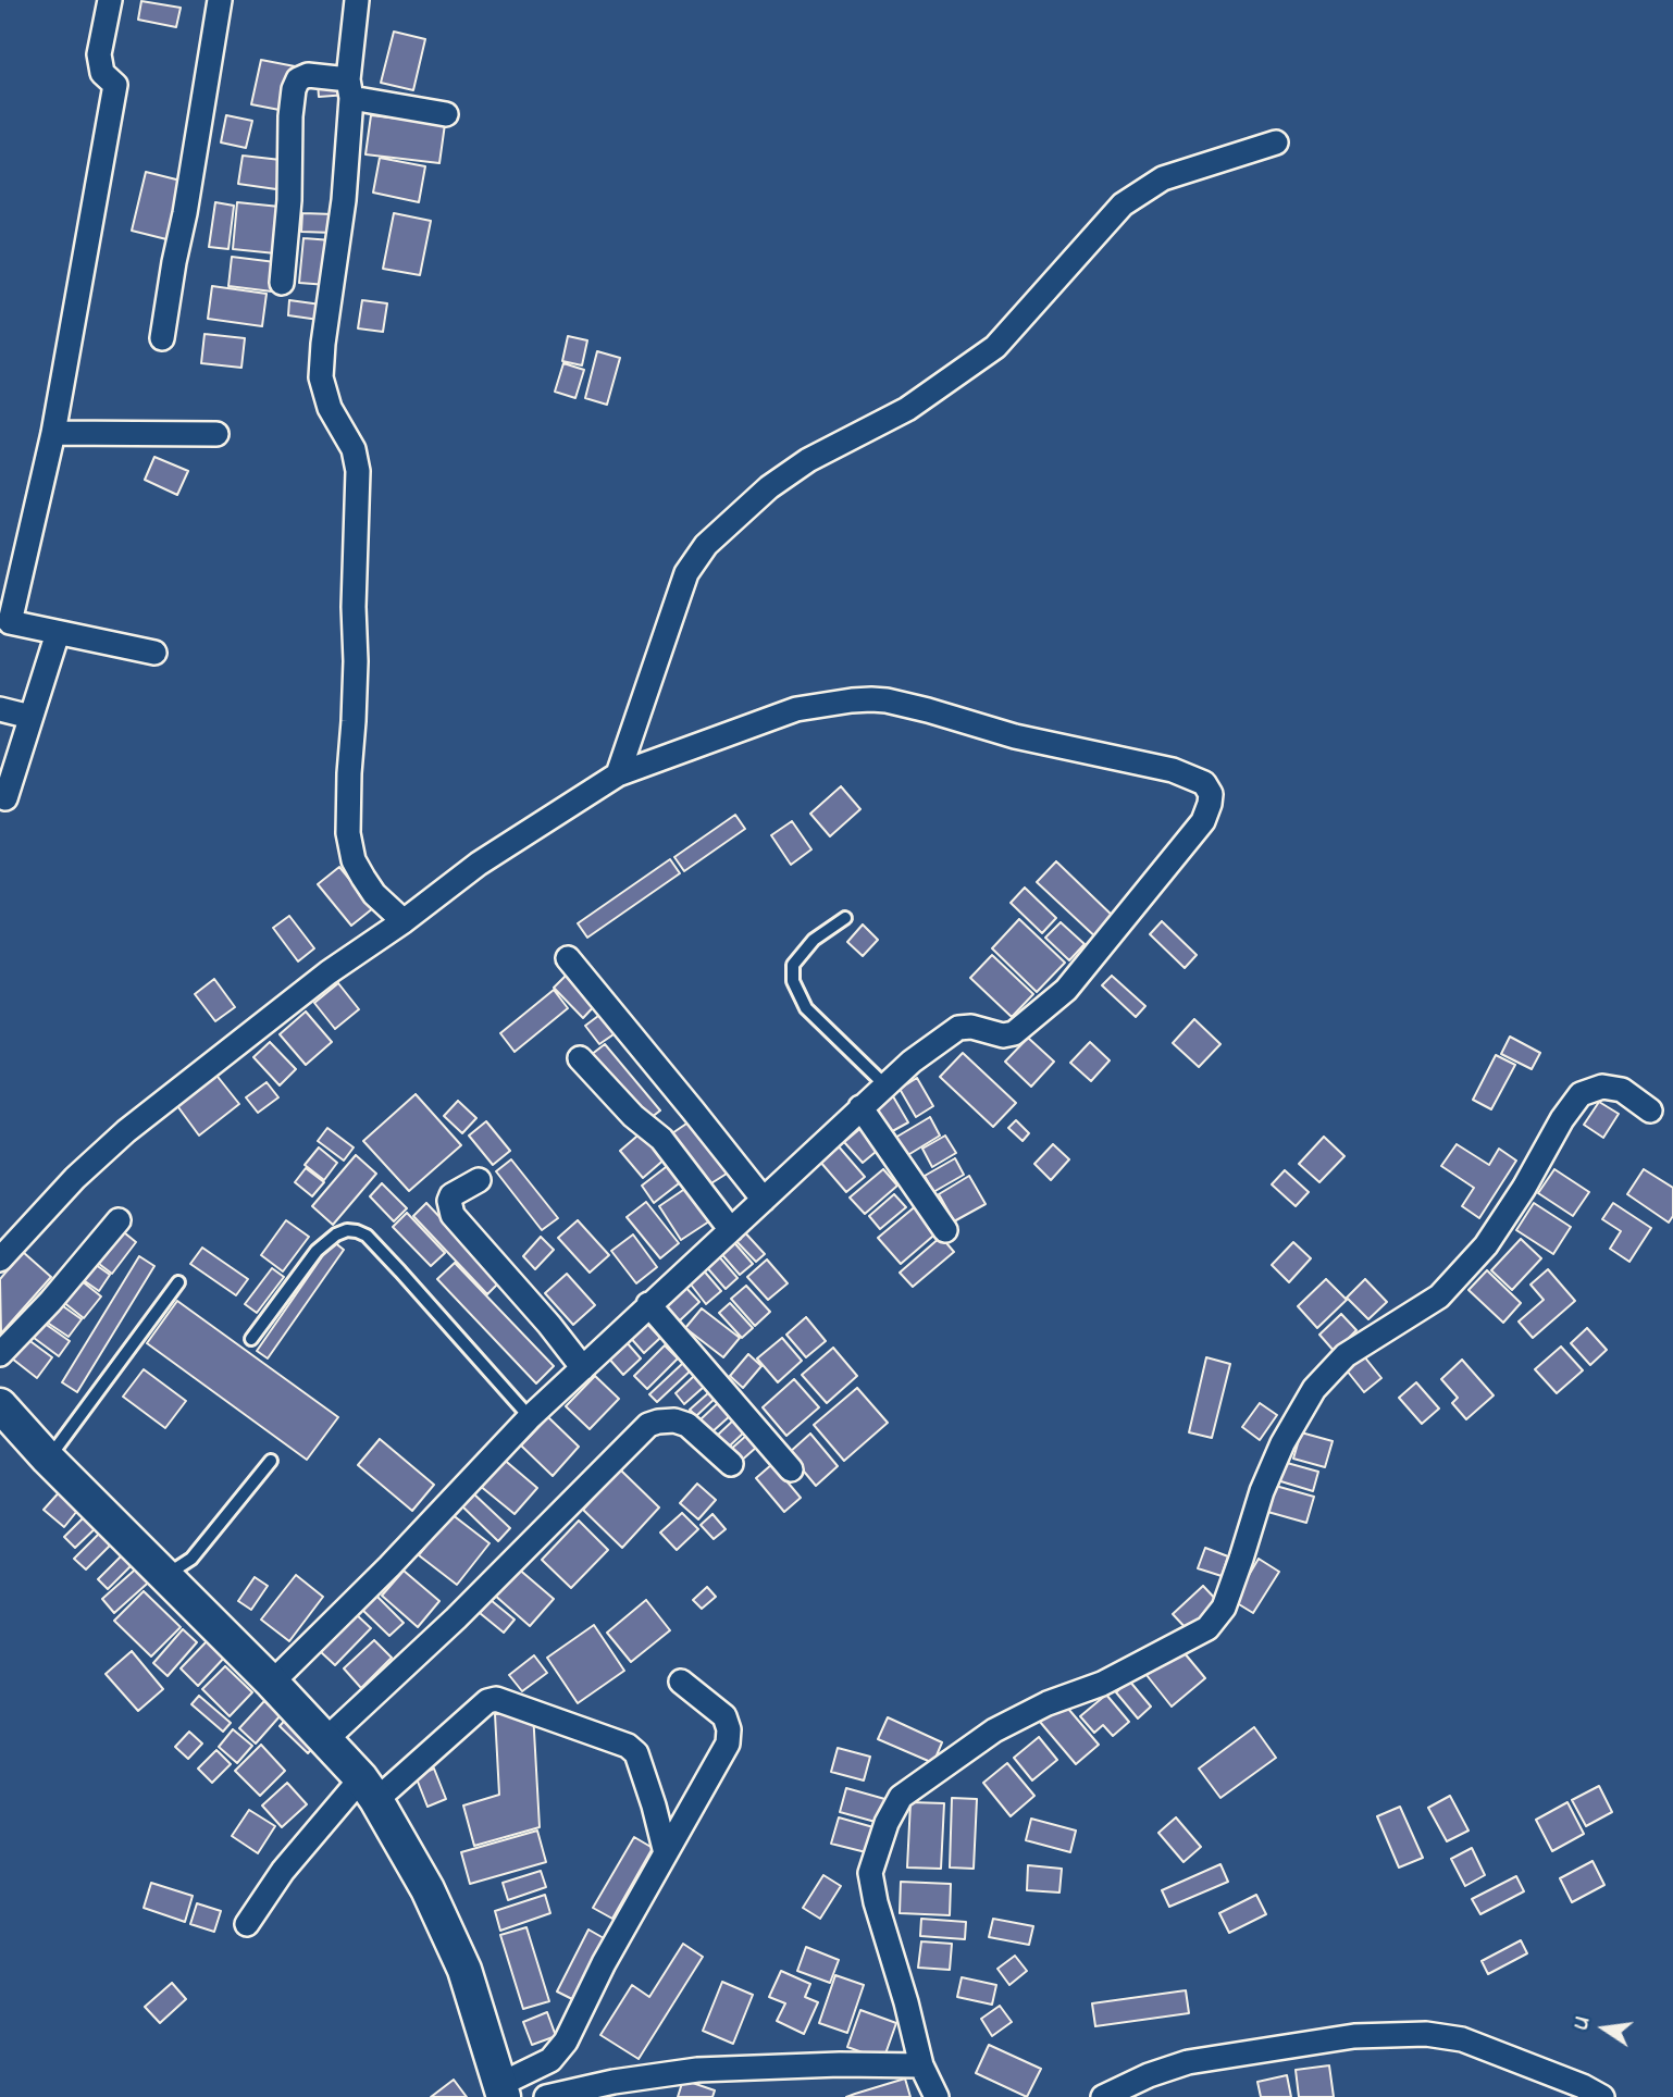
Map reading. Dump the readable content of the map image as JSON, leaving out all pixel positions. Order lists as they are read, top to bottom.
{
  "north": "left"
}
